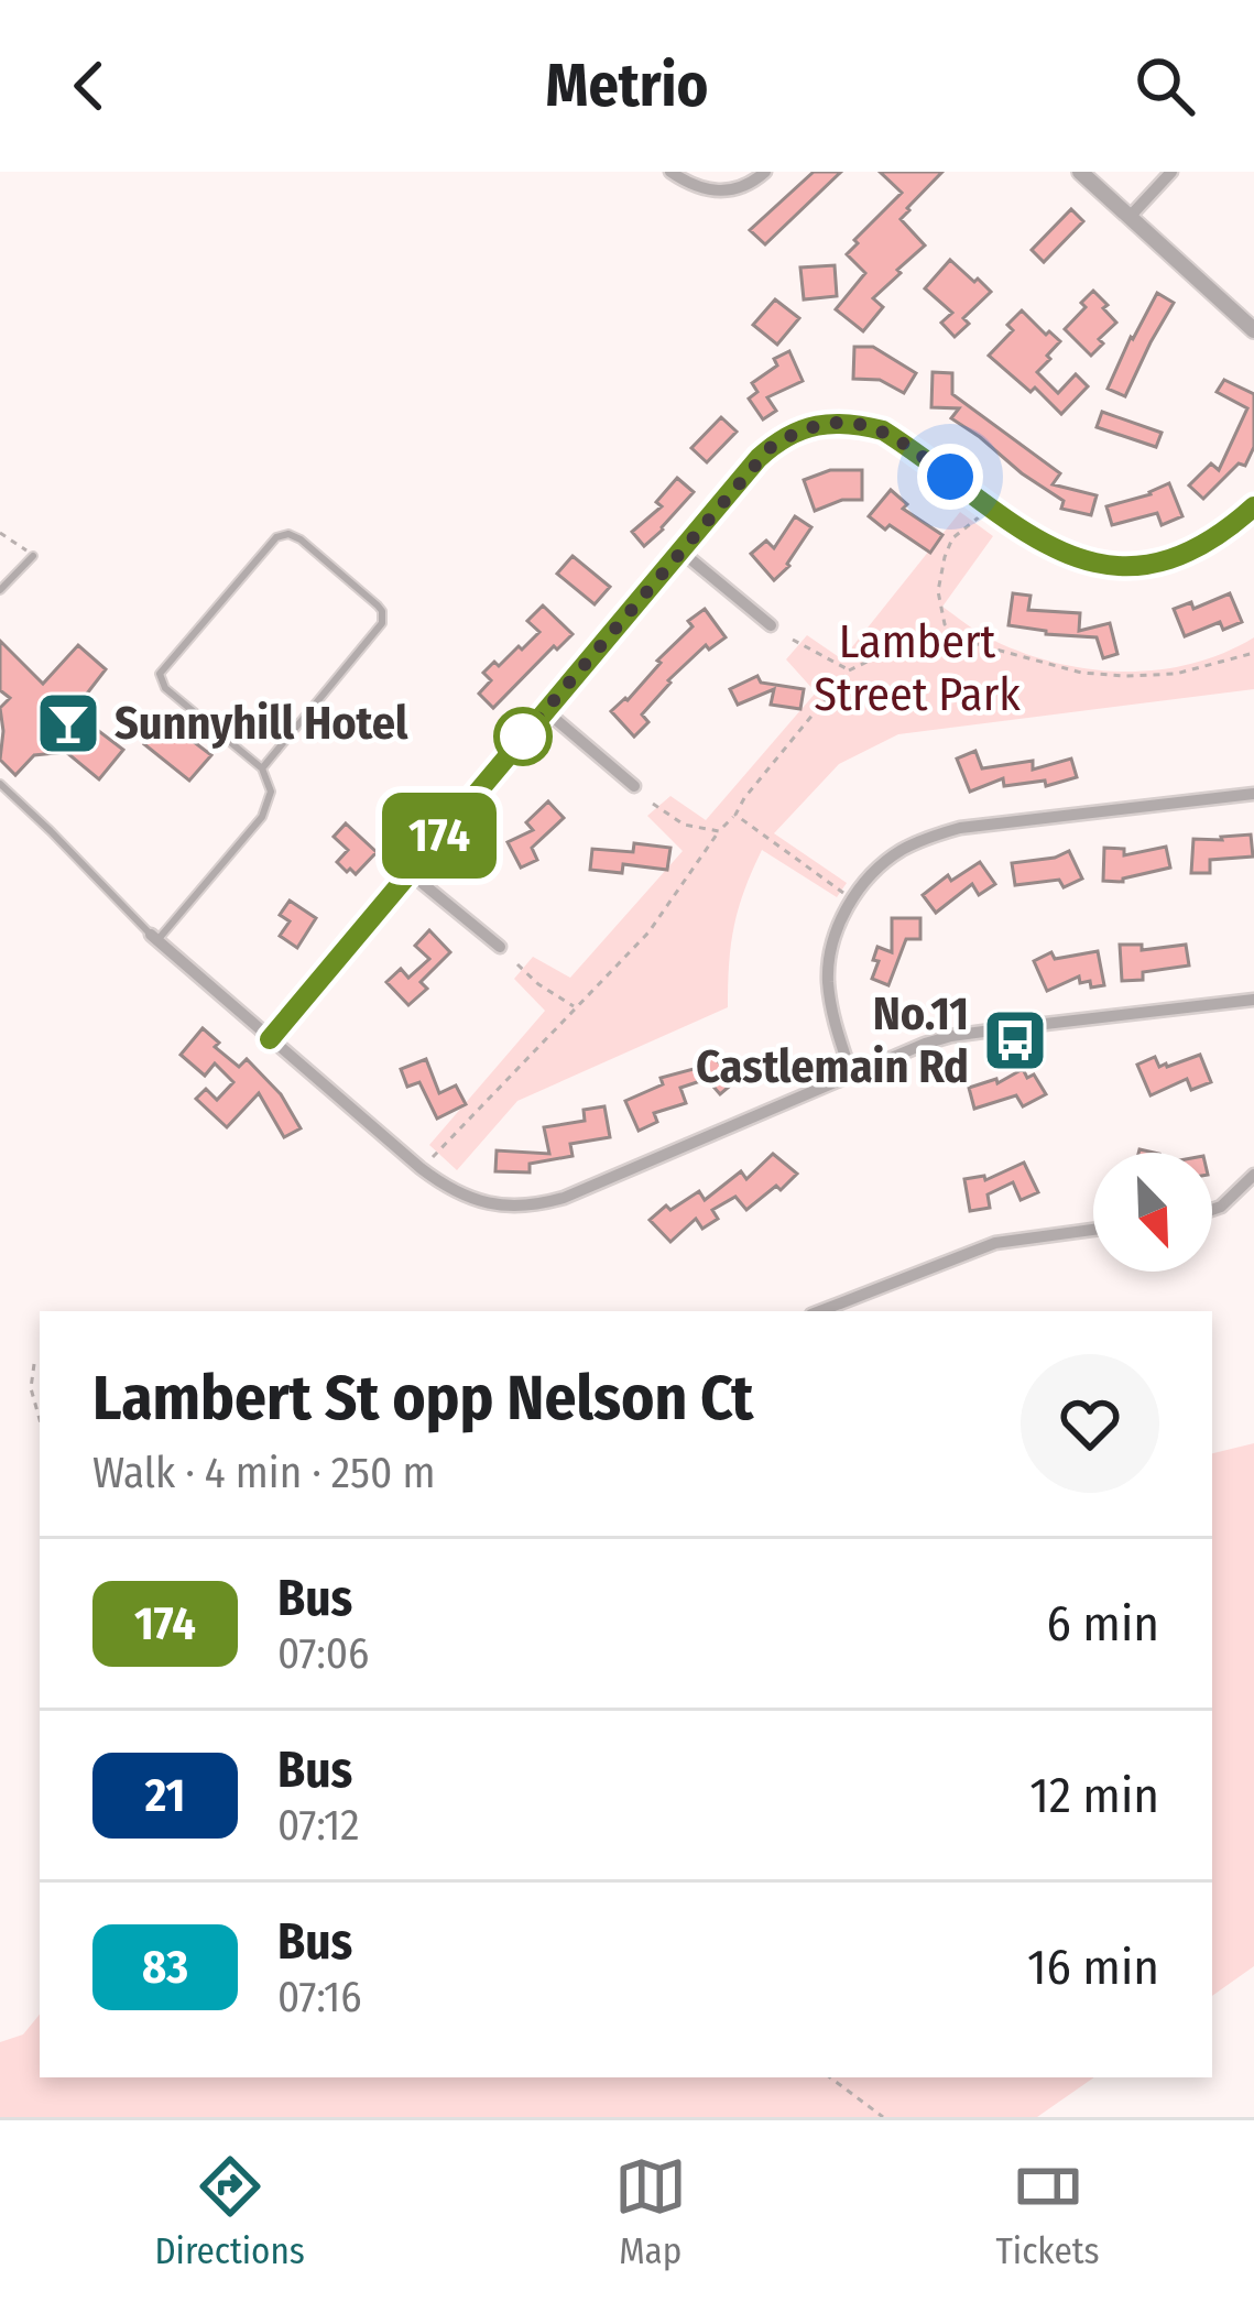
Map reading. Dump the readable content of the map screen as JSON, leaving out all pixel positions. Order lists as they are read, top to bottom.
{
  "parks": ["Lambert Street Park"],
  "places": {
    "bar": ["Sunnyhill Hotel"],
    "bus stop": ["No.11 Castlemain Rd"]
  },
  "lines": ["bus line 174"],
  "north": "bottom right",
  "page": {
    "header": "Metrio",
    "on_map": "174",
    "heading": ["Lambert St opp Nelson Ct", "Walk · 4 min · 250 m"],
    "list": [
      {
        "mark": "174",
        "name": "Bus",
        "note": "07:06",
        "value": "6 min"
      },
      {
        "mark": "21",
        "name": "Bus",
        "note": "07:12",
        "value": "12 min"
      },
      {
        "mark": "83",
        "name": "Bus",
        "note": "07:16",
        "value": "16 min"
      }
    ],
    "tabs": ["Directions", "Map", "Tickets"]
  }
}
